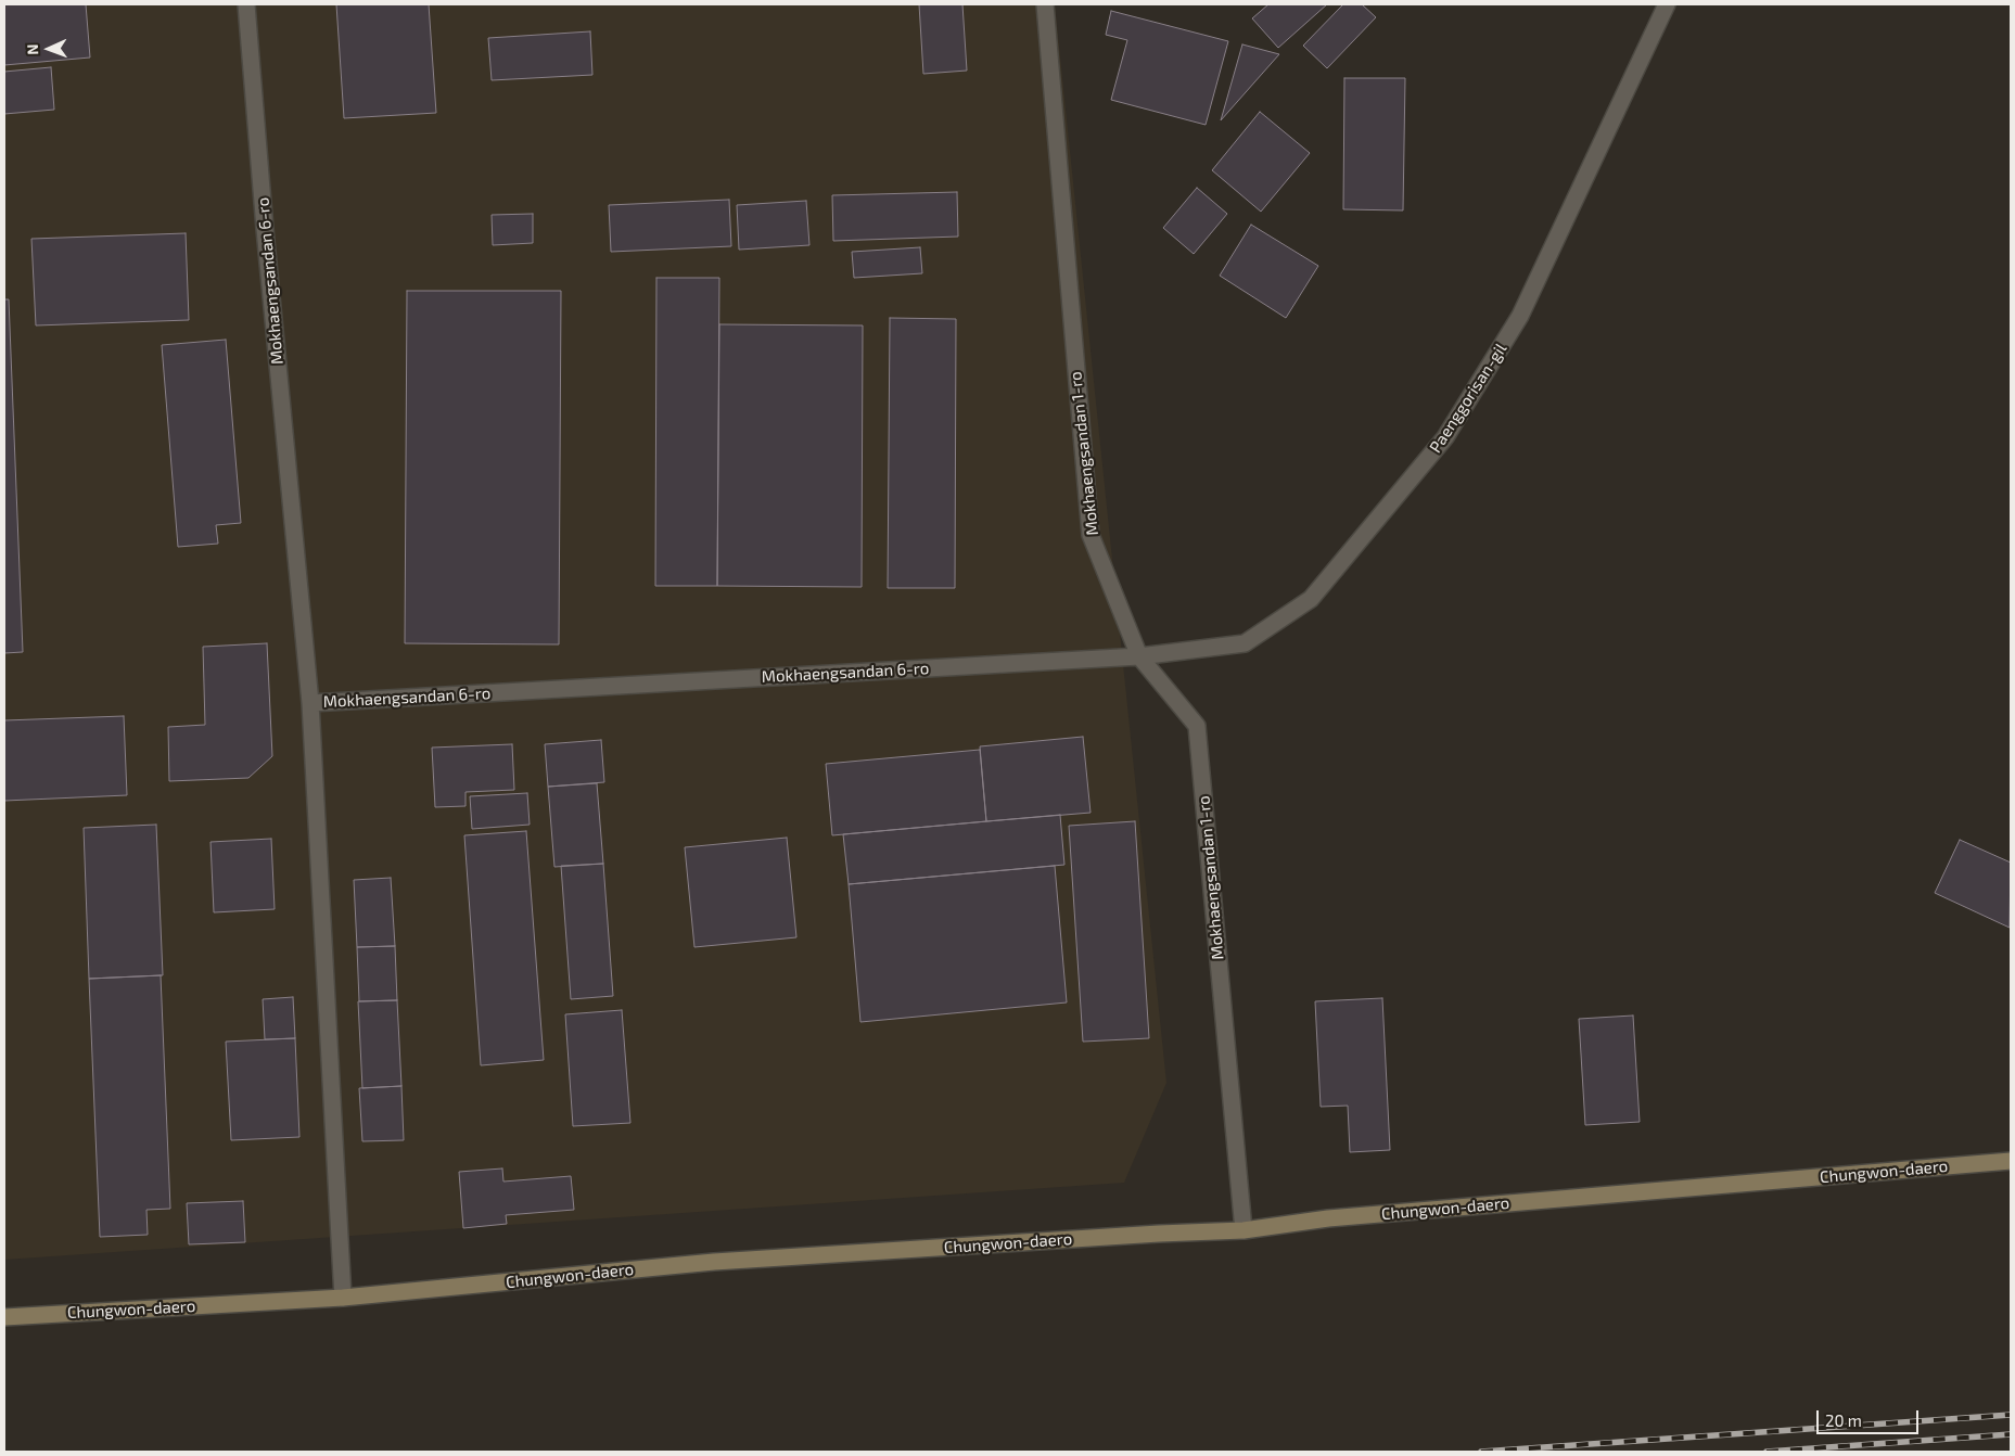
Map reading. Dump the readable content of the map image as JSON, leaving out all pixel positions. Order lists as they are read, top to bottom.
{
  "streets": {
    "street": [
      "Mokhaengsandan 6-ro",
      "Paenggorisan-gil",
      "Mokhaengsandan 1-ro",
      "Chungwon-daero"
    ]
  },
  "crossings": [
    ["Mokhaengsandan 6-ro", "Paenggorisan-gil"],
    ["Mokhaengsandan 6-ro", "Mokhaengsandan 1-ro"],
    ["Paenggorisan-gil", "Mokhaengsandan 1-ro"],
    ["Mokhaengsandan 1-ro", "Chungwon-daero"]
  ],
  "scale_bar": "20 m",
  "north": "left"
}
